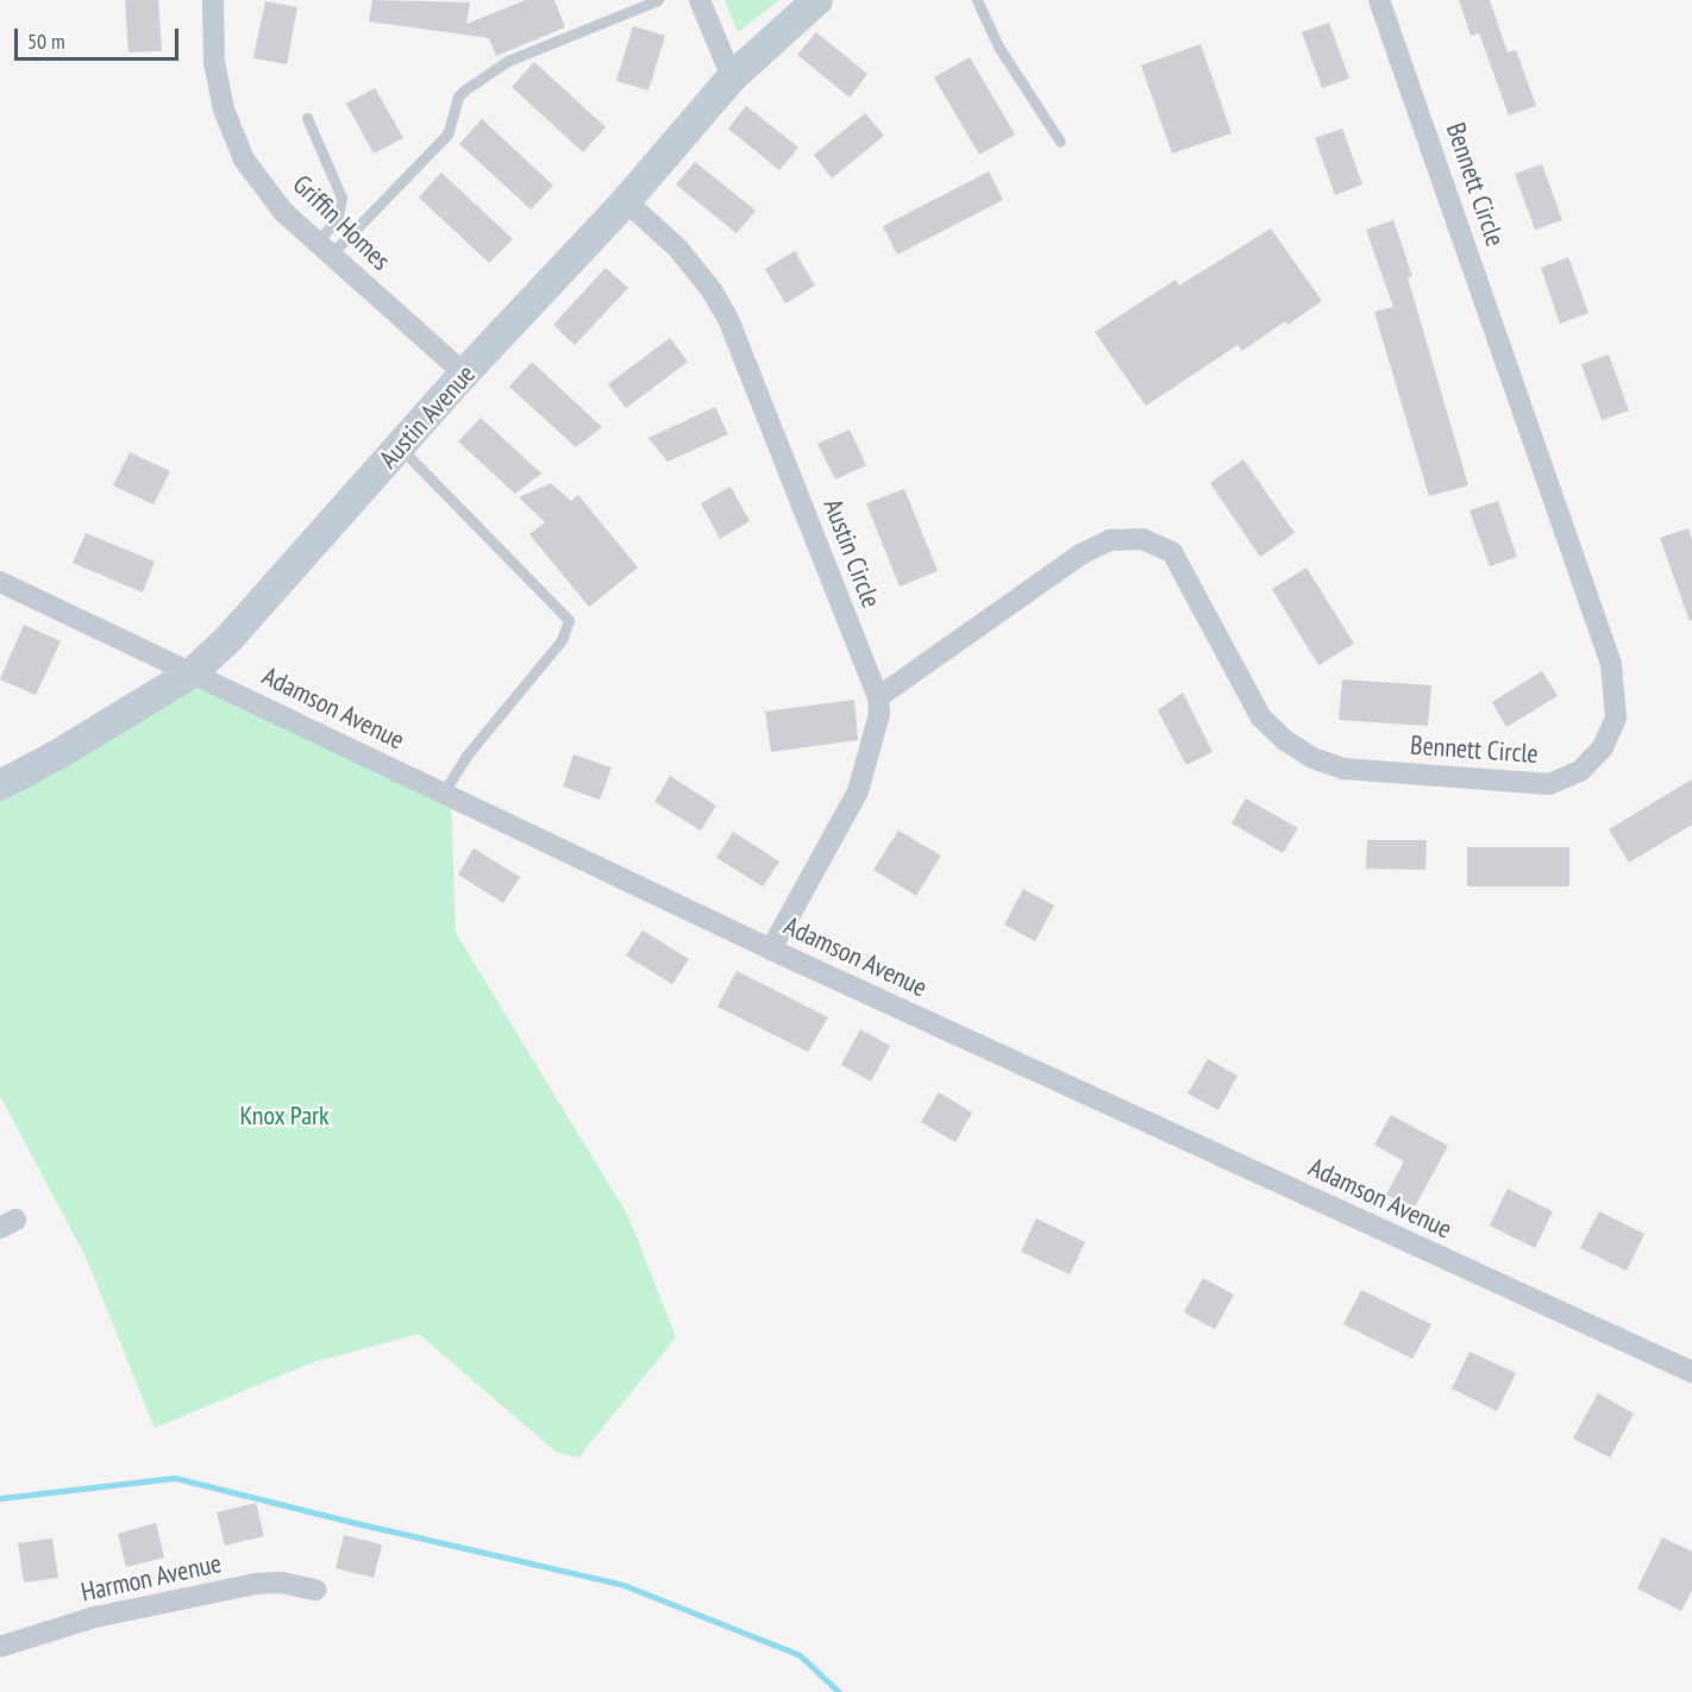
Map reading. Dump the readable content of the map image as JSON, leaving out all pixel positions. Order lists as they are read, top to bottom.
{
  "streets": {
    "street": [
      "Bennett Circle",
      "Griffin Homes",
      "Austin Avenue",
      "Austin Circle",
      "Adamson Avenue",
      "Harmon Avenue"
    ]
  },
  "crossings": [
    ["Bennett Circle", "Austin Circle"],
    ["Griffin Homes", "Austin Avenue"],
    ["Austin Avenue", "Austin Circle"],
    ["Austin Avenue", "Adamson Avenue"],
    ["Austin Circle", "Adamson Avenue"]
  ],
  "parks": ["Knox Park"],
  "scale_bar": "50 m"
}
